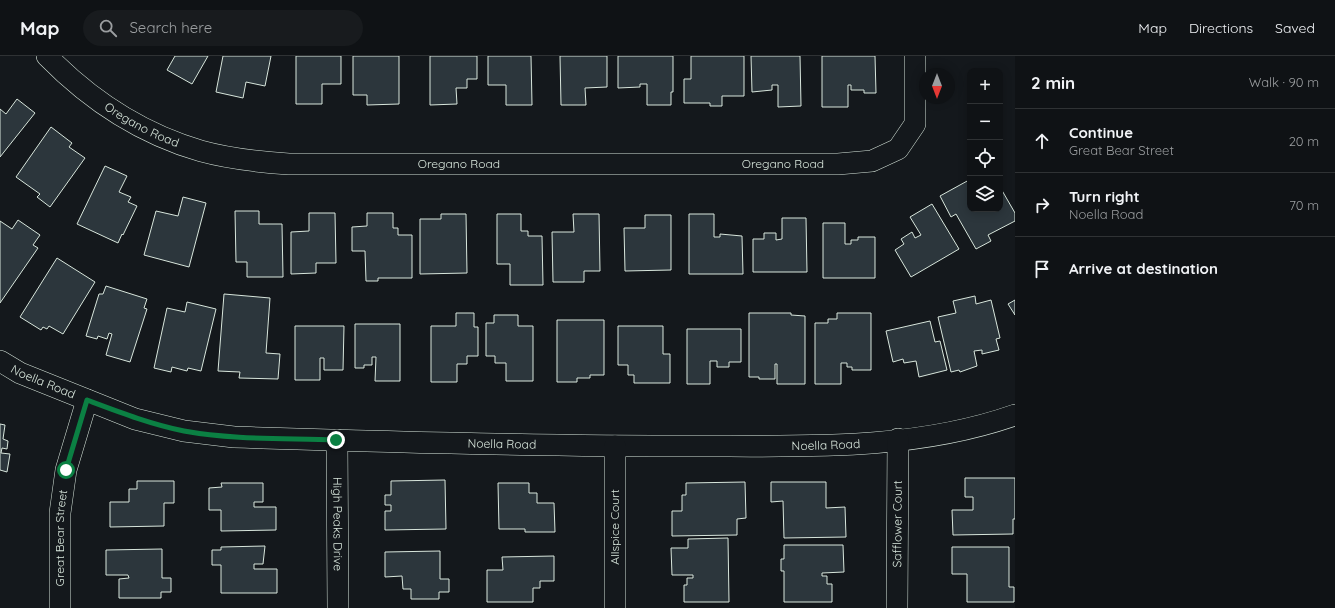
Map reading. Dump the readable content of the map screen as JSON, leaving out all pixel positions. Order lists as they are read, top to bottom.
{
  "streets": {
    "street": [
      "Oregano Road",
      "Noella Road",
      "High Peaks Drive",
      "Safflower Court",
      "Allspice Court",
      "Great Bear Street"
    ]
  },
  "crossings": [
    ["Noella Road", "High Peaks Drive"],
    ["Noella Road", "Safflower Court"],
    ["Noella Road", "Allspice Court"],
    ["Noella Road", "Great Bear Street"]
  ],
  "north": "bottom",
  "page": {
    "header": "Map",
    "search": "Search here",
    "nav": ["Map", "Directions", "Saved"],
    "heading": ["2 min", "Walk · 90 m"],
    "map_buttons": ["+", "−"],
    "list": [
      ["Continue", "Great Bear Street", "20 m"],
      ["Turn right", "Noella Road", "70 m"],
      "Arrive at destination"
    ]
  }
}
